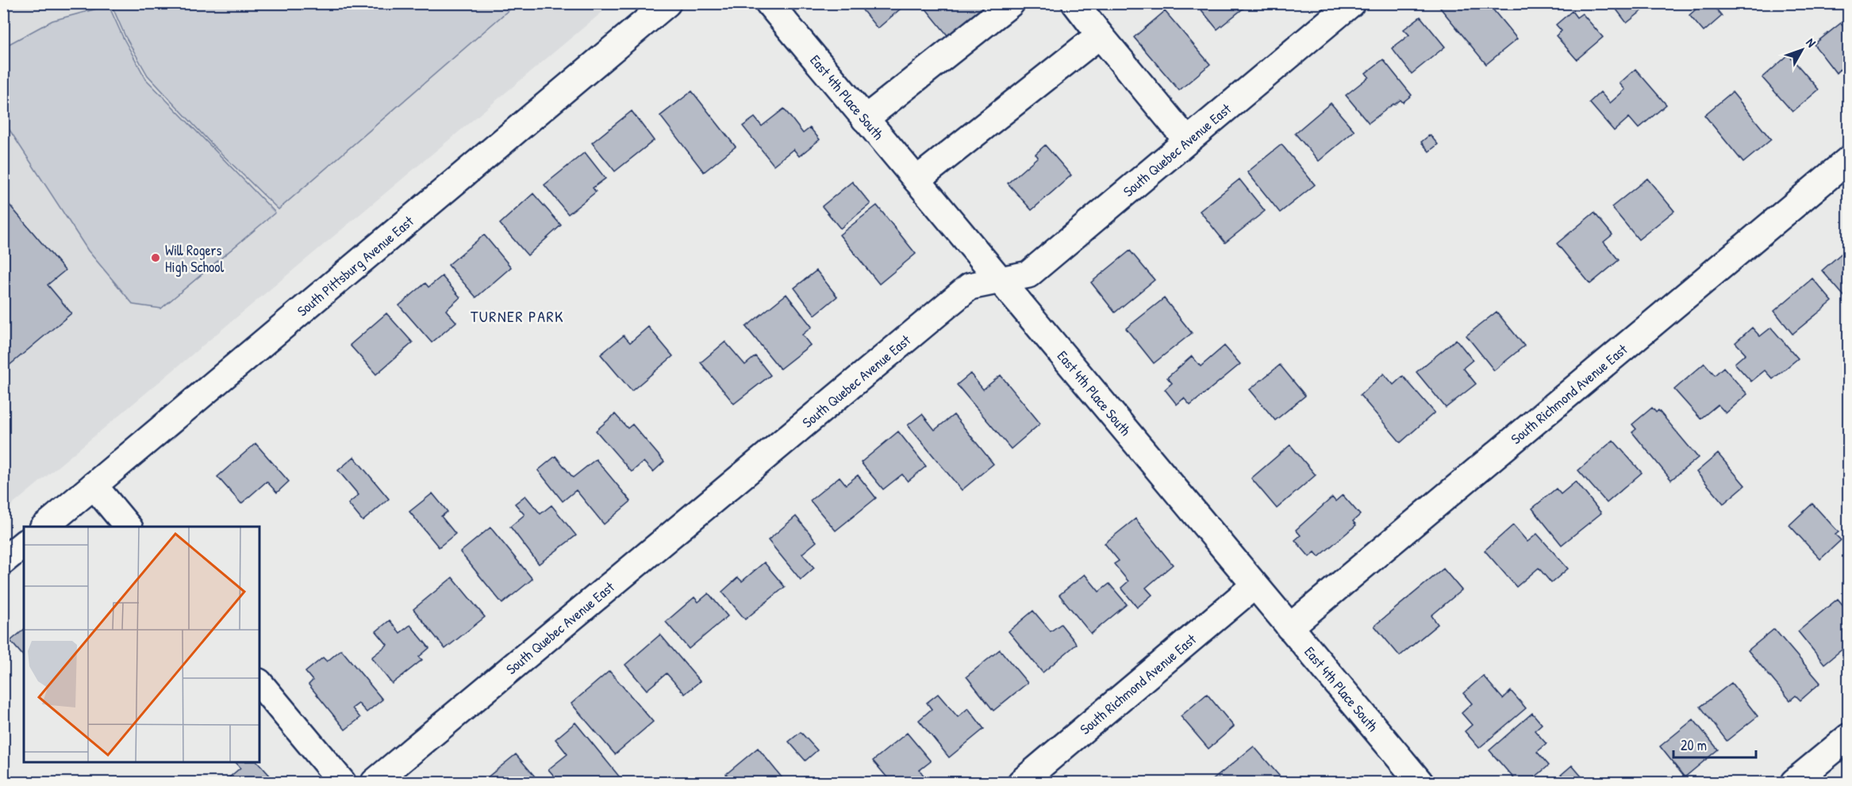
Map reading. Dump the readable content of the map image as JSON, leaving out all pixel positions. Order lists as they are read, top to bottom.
{
  "streets": {
    "street": [
      "East 4th Place South",
      "South Quebec Avenue East",
      "South Pittsburg Avenue East",
      "South Richmond Avenue East"
    ]
  },
  "crossings": [
    ["East 4th Place South", "South Quebec Avenue East"],
    ["East 4th Place South", "South Richmond Avenue East"]
  ],
  "districts": ["TURNER PARK"],
  "places": ["Will Rogers High School"],
  "scale_bar": "20 m",
  "north": "top right"
}
